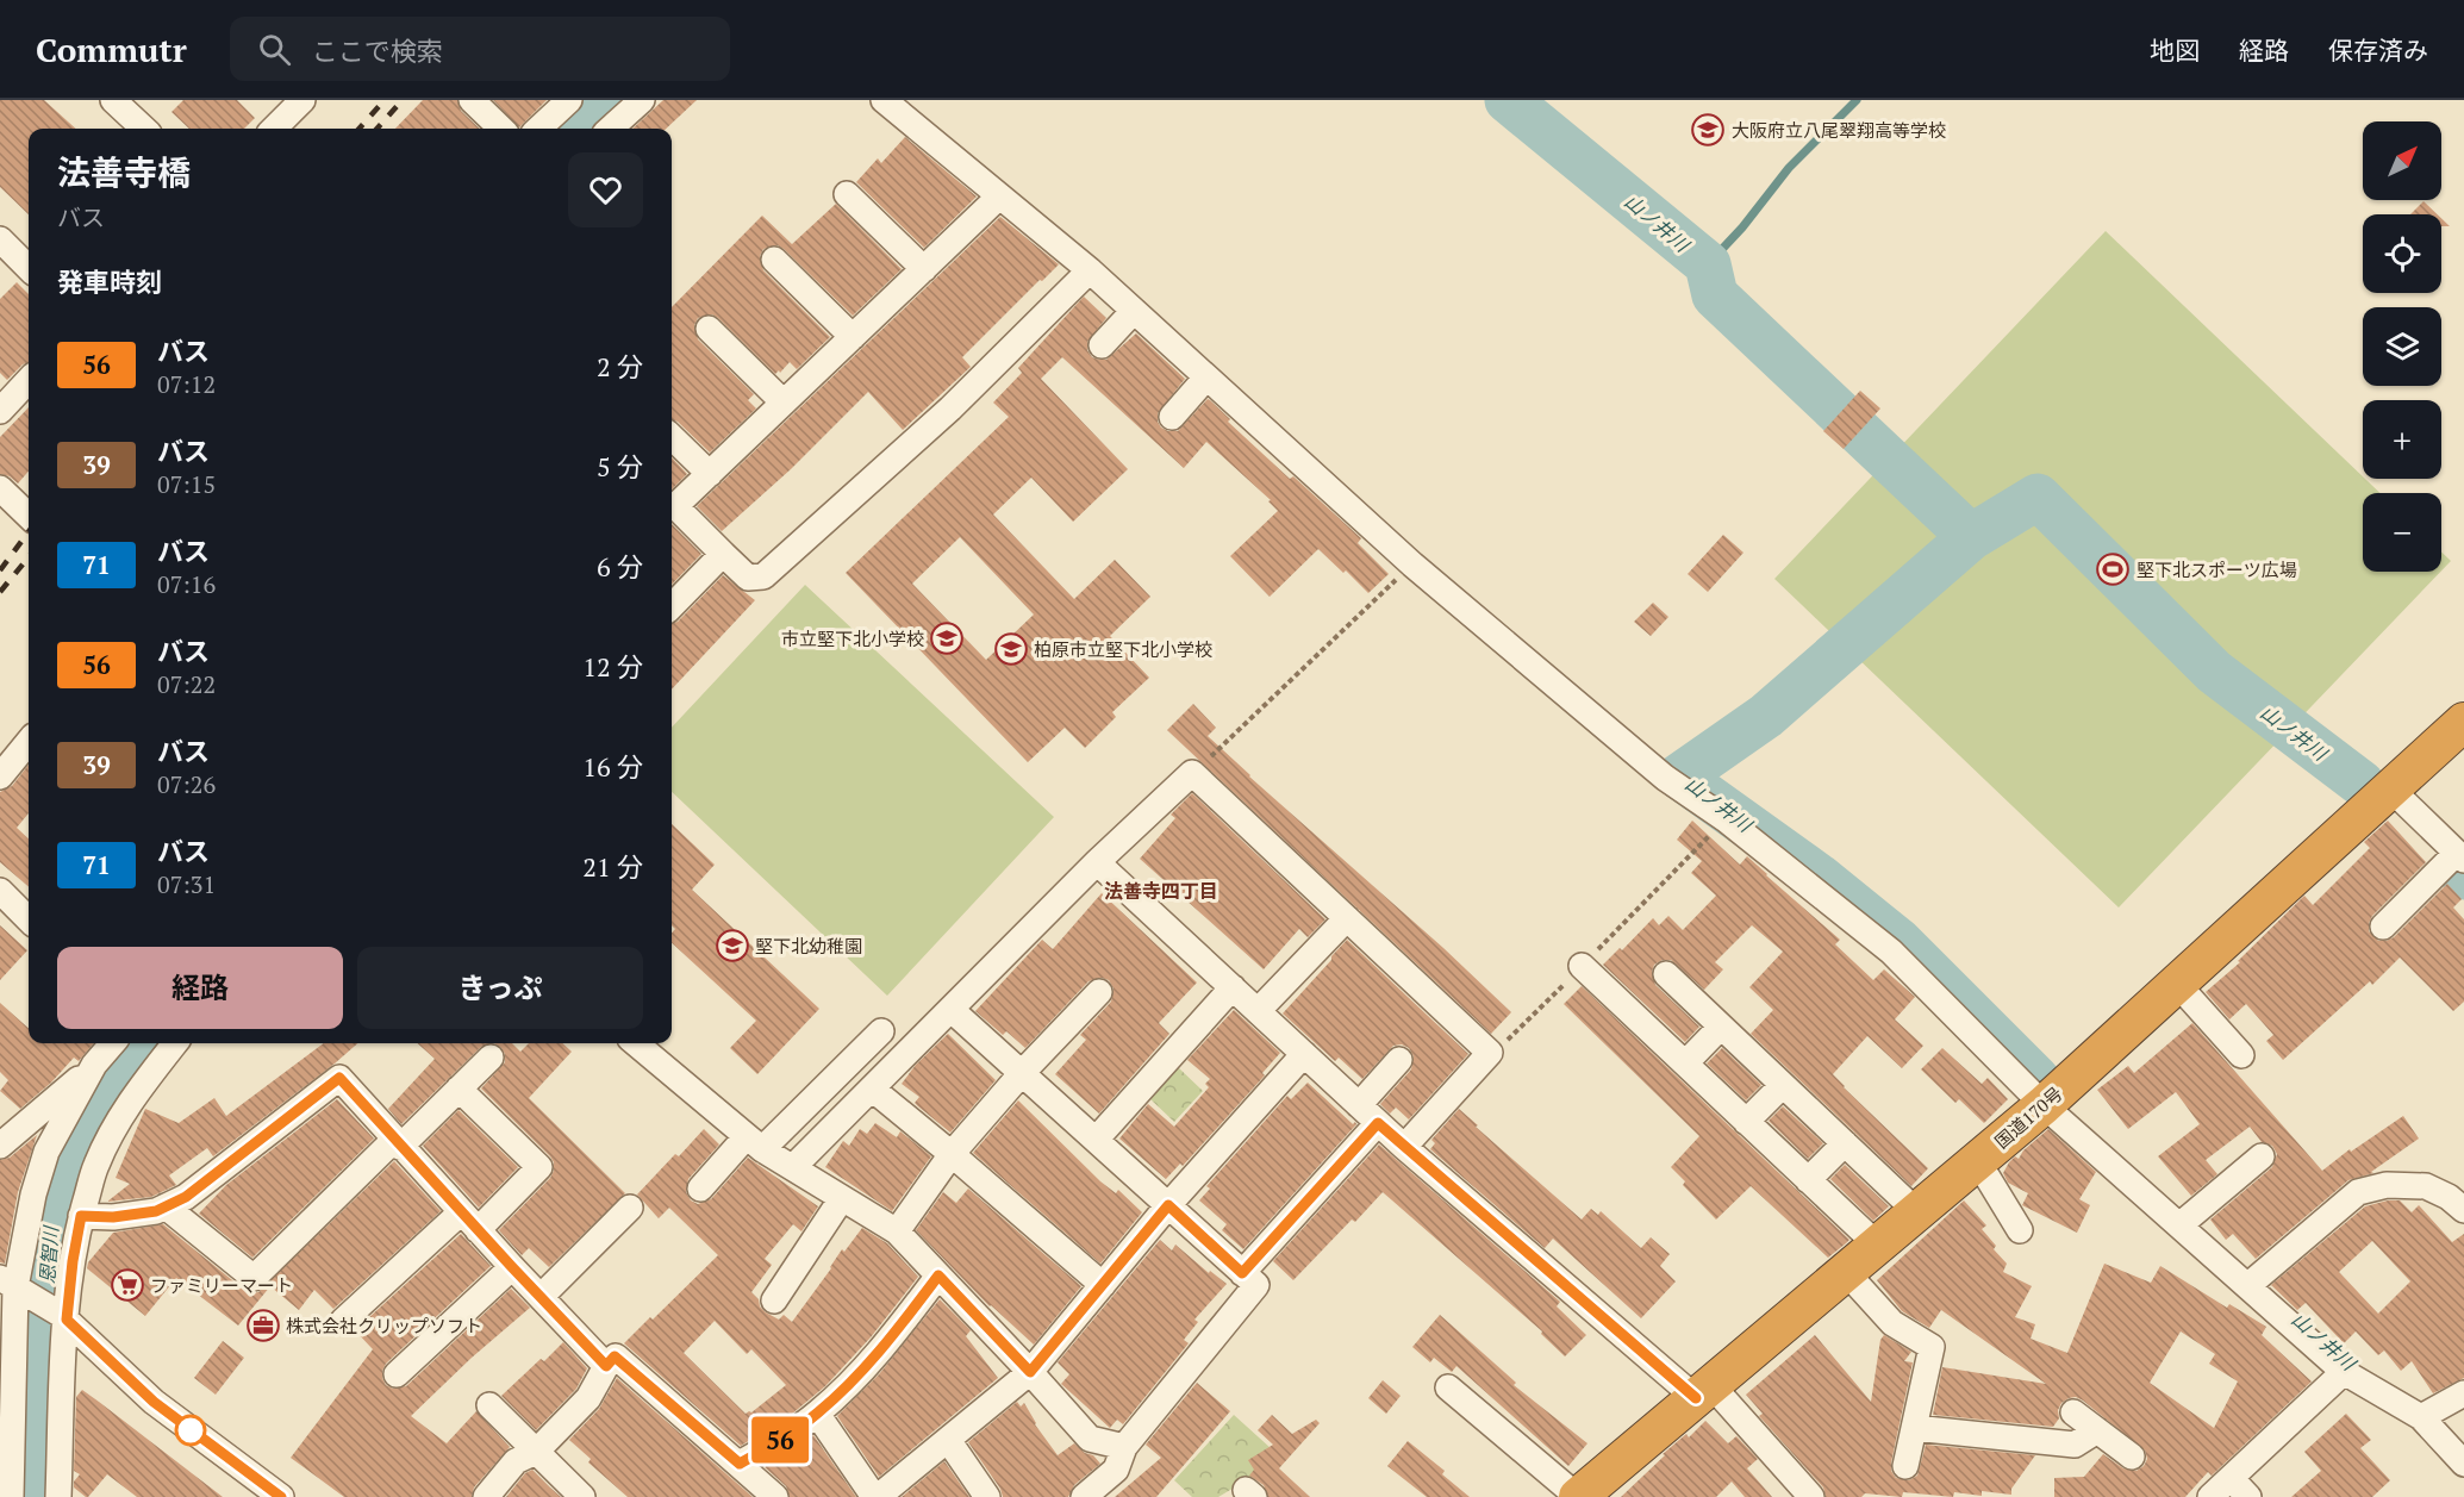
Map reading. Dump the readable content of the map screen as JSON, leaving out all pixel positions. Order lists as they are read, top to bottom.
{
  "streets": {
    "highway": ["国道170号"]
  },
  "districts": ["法善寺四丁目"],
  "water": ["山ノ井川", "恩智川"],
  "places": {
    "school or university": [
      "大阪府立八尾翠翔高等学校",
      "市立堅下北小学校",
      "柏原市立堅下北小学校",
      "堅下北幼稚園"
    ],
    "sports": ["堅下北スポーツ広場"],
    "supermarket": ["ファミリーマート"],
    "office": ["株式会社クリップソフト"]
  },
  "lines": ["bus line 56"],
  "north": "top right",
  "page": {
    "header": "Commutr",
    "search": "ここで検索",
    "nav": ["地図", "経路", "保存済み"],
    "on_map": "56",
    "map_buttons": ["+", "−"],
    "heading": [
      ["法善寺橋", "バス"],
      "発車時刻"
    ],
    "list": [
      {
        "mark": "56",
        "name": "バス",
        "note": "07:12",
        "value": "2 分"
      },
      {
        "mark": "39",
        "name": "バス",
        "note": "07:15",
        "value": "5 分"
      },
      {
        "mark": "71",
        "name": "バス",
        "note": "07:16",
        "value": "6 分"
      },
      {
        "mark": "56",
        "name": "バス",
        "note": "07:22",
        "value": "12 分"
      },
      {
        "mark": "39",
        "name": "バス",
        "note": "07:26",
        "value": "16 分"
      },
      {
        "mark": "71",
        "name": "バス",
        "note": "07:31",
        "value": "21 分"
      }
    ],
    "buttons": ["経路", "きっぷ"]
  }
}
